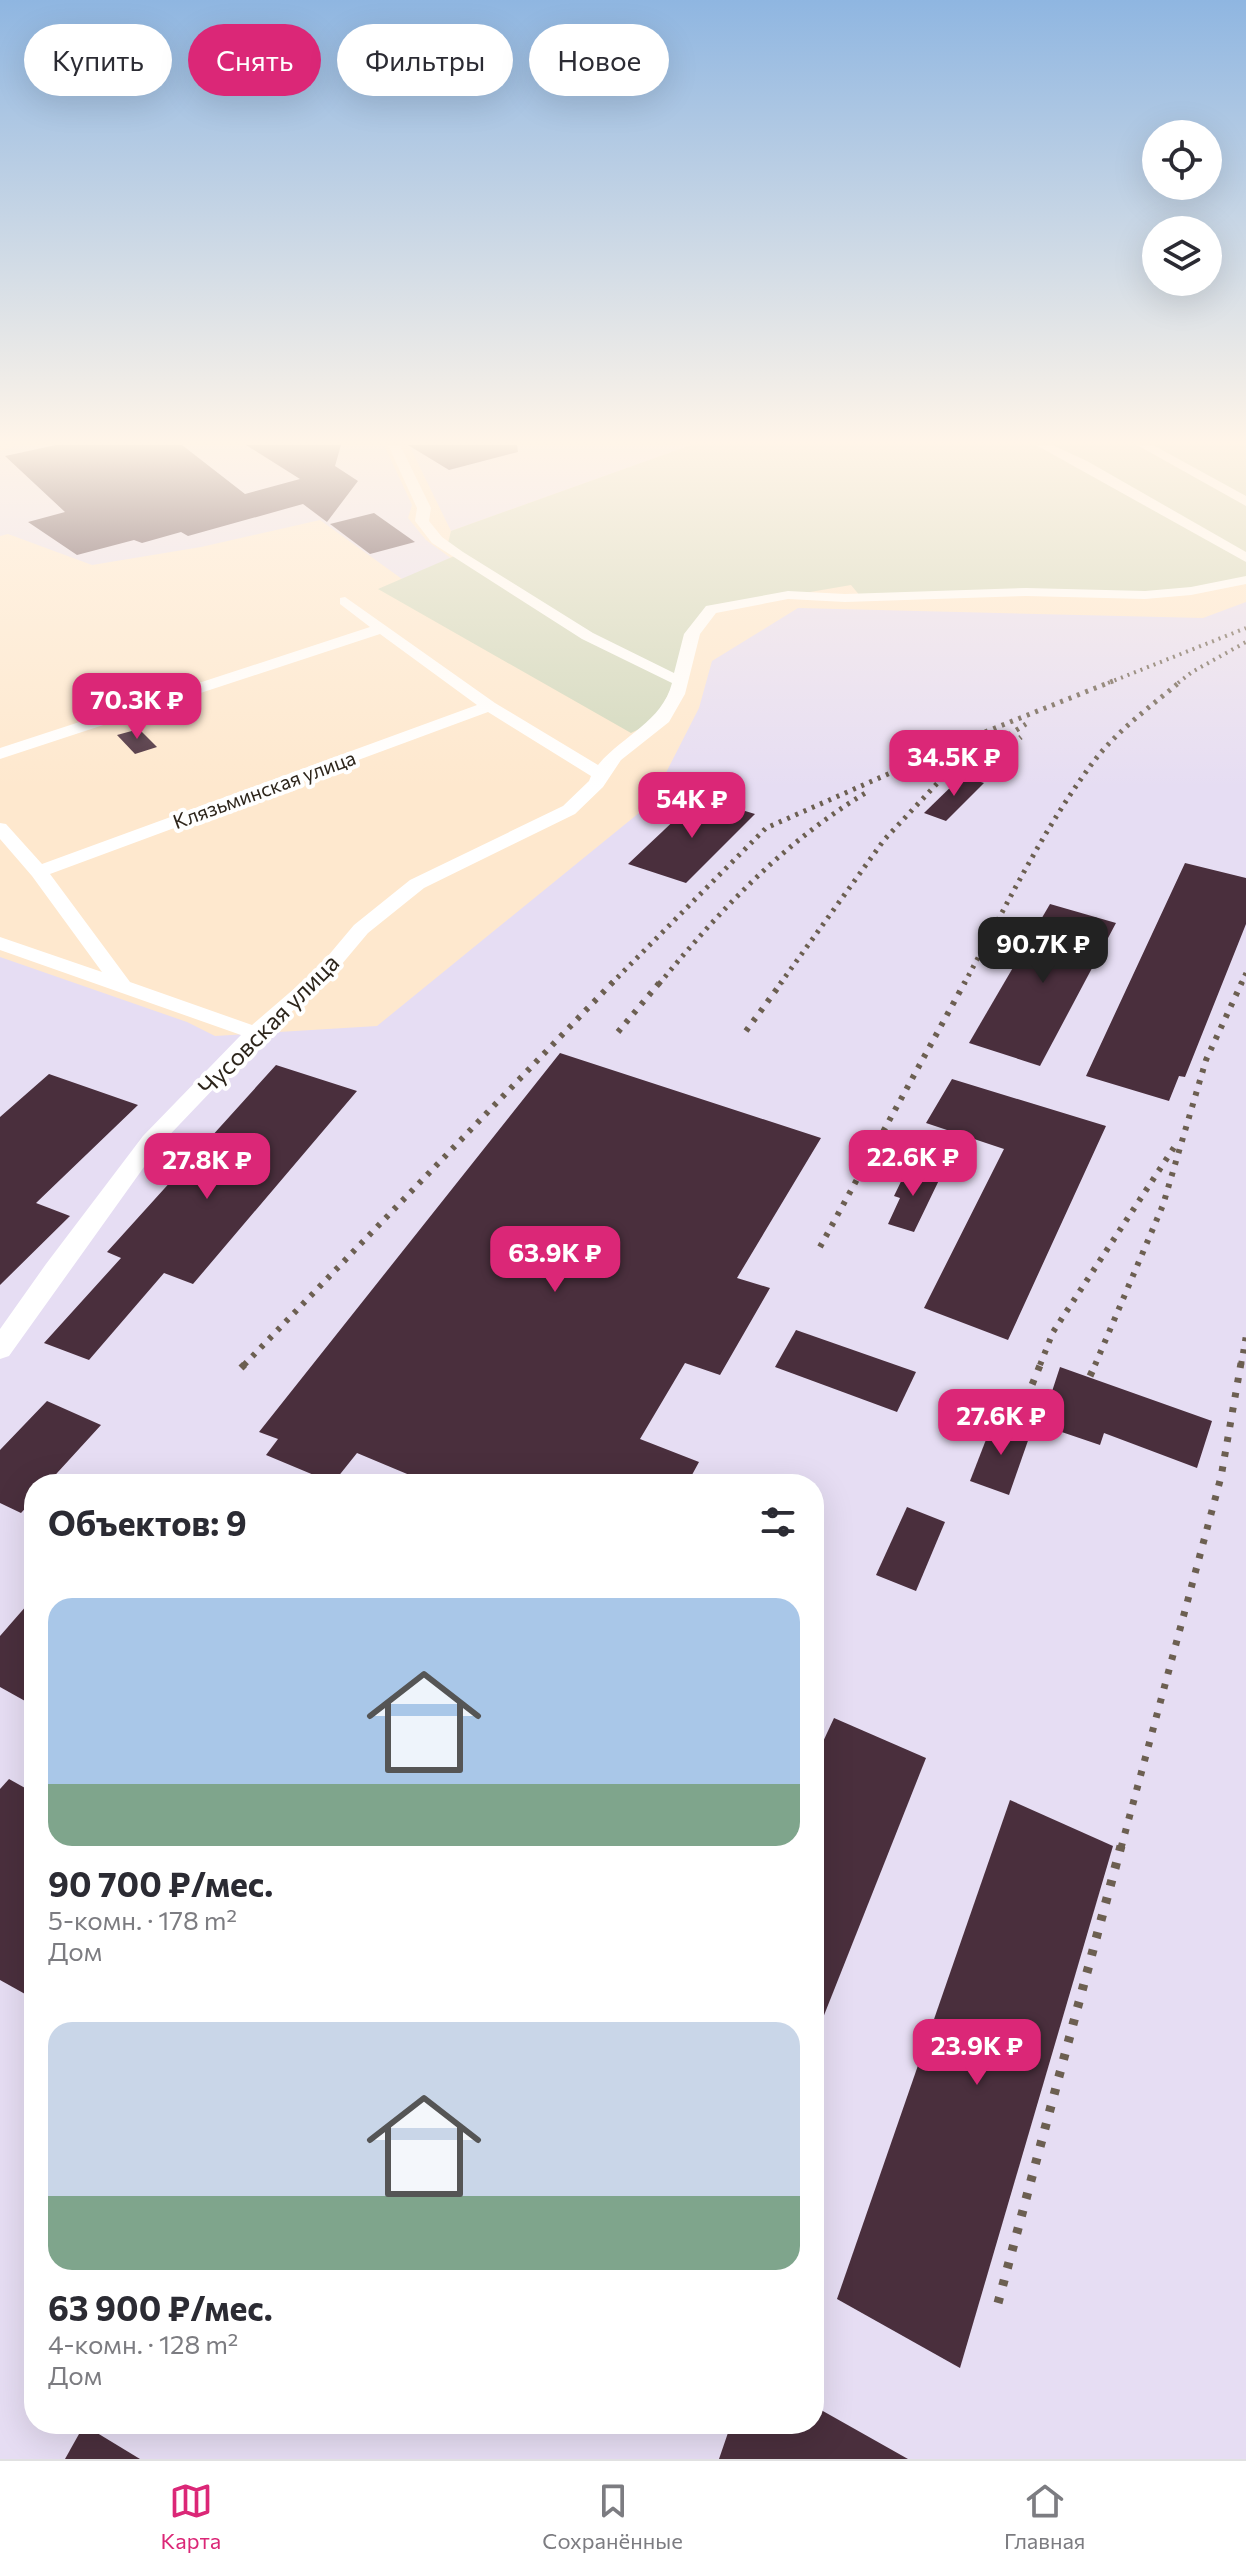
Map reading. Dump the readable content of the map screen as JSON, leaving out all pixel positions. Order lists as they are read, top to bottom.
{
  "streets": {
    "street": ["Клязьминская улица", "Чусовская улица"]
  },
  "page": {
    "chip": [
      "Купить",
      "Снять",
      "Фильтры",
      "Новое"
    ],
    "price": [
      "70.3K ₽",
      "34.5K ₽",
      "54K ₽",
      "90.7K ₽",
      "22.6K ₽",
      "27.8K ₽",
      "63.9K ₽",
      "27.6K ₽",
      "23.9K ₽"
    ],
    "heading": "Объектов: 9",
    "list": [
      {
        "name": "90 700 ₽/мес.",
        "note": "5-комн. · 178 m² · Дом"
      },
      {
        "name": "63 900 ₽/мес.",
        "note": "4-комн. · 128 m² · Дом"
      }
    ],
    "tabs": ["Карта", "Сохранённые", "Главная"]
  }
}
